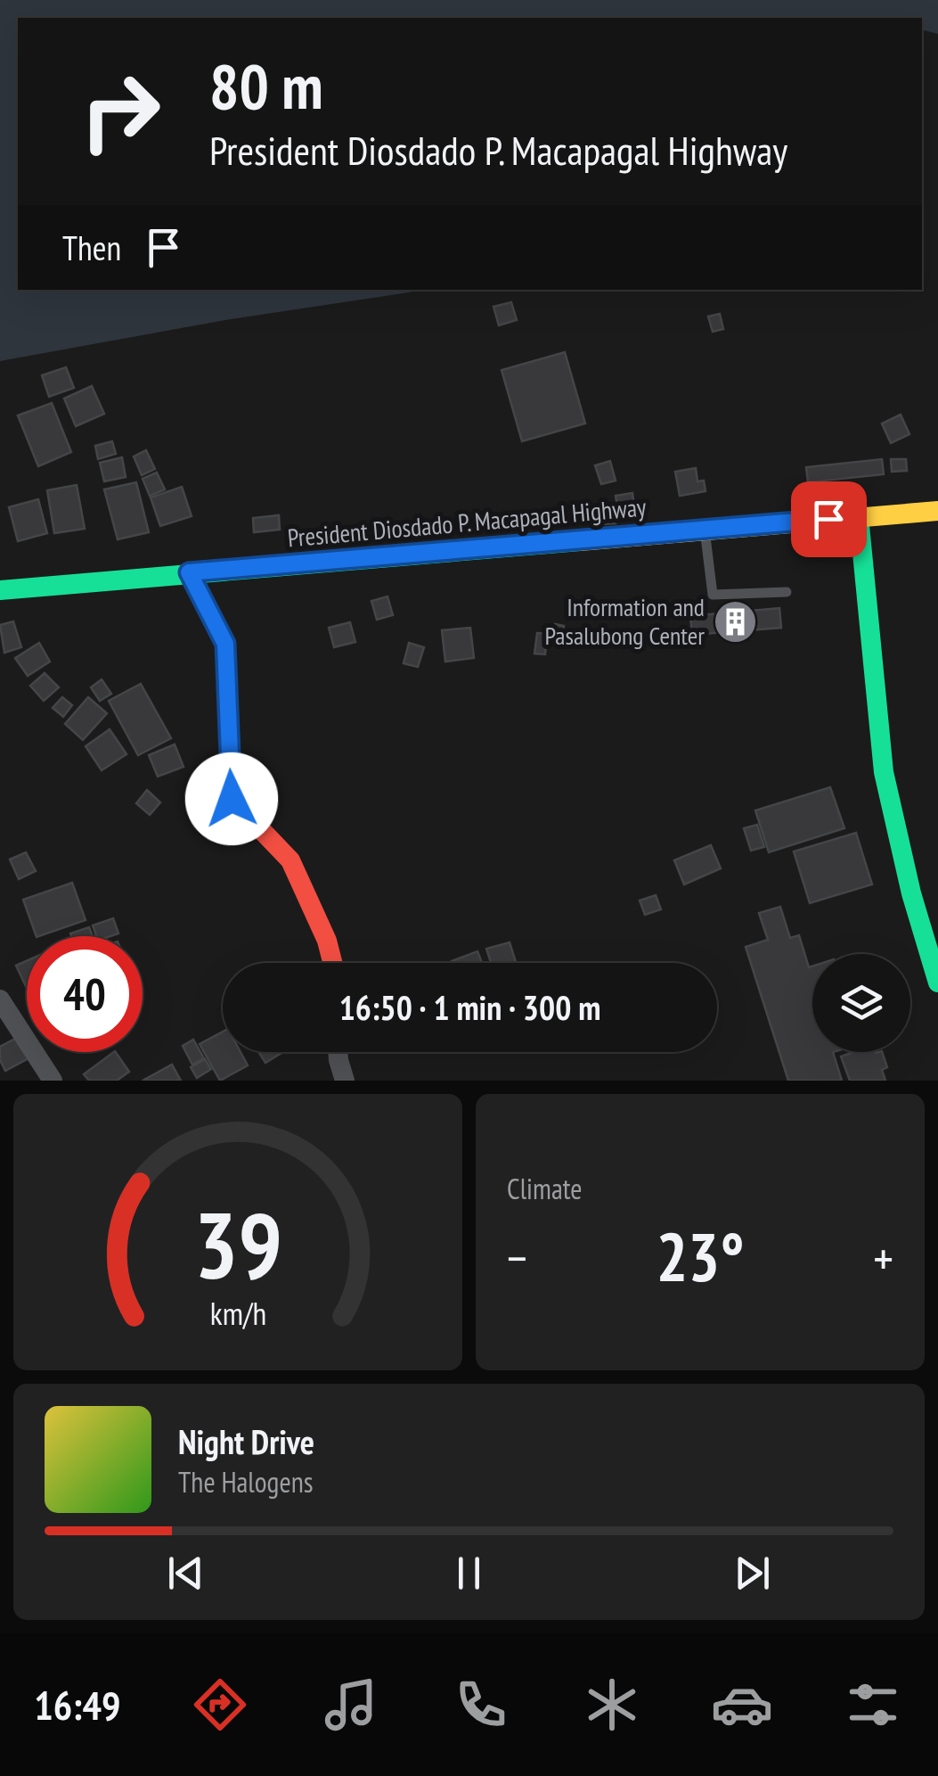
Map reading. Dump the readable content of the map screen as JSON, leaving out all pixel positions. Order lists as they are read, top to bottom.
{
  "streets": {
    "main road": ["President Diosdado P. Macapagal Highway"]
  },
  "places": {
    "building": ["Information and Pasalubong Center"]
  },
  "page": {
    "turn": ["80 m", "President Diosdado P. Macapagal Highway"],
    "then": "Then",
    "limit": "40",
    "trip": "16:50 · 1 min · 300 m",
    "tile": "Climate",
    "heat": ["−", "23°", "+"],
    "song": ["Night Drive", "The Halogens"],
    "tabs": "16:49",
    "gauge": ["39", "km/h"]
  }
}
